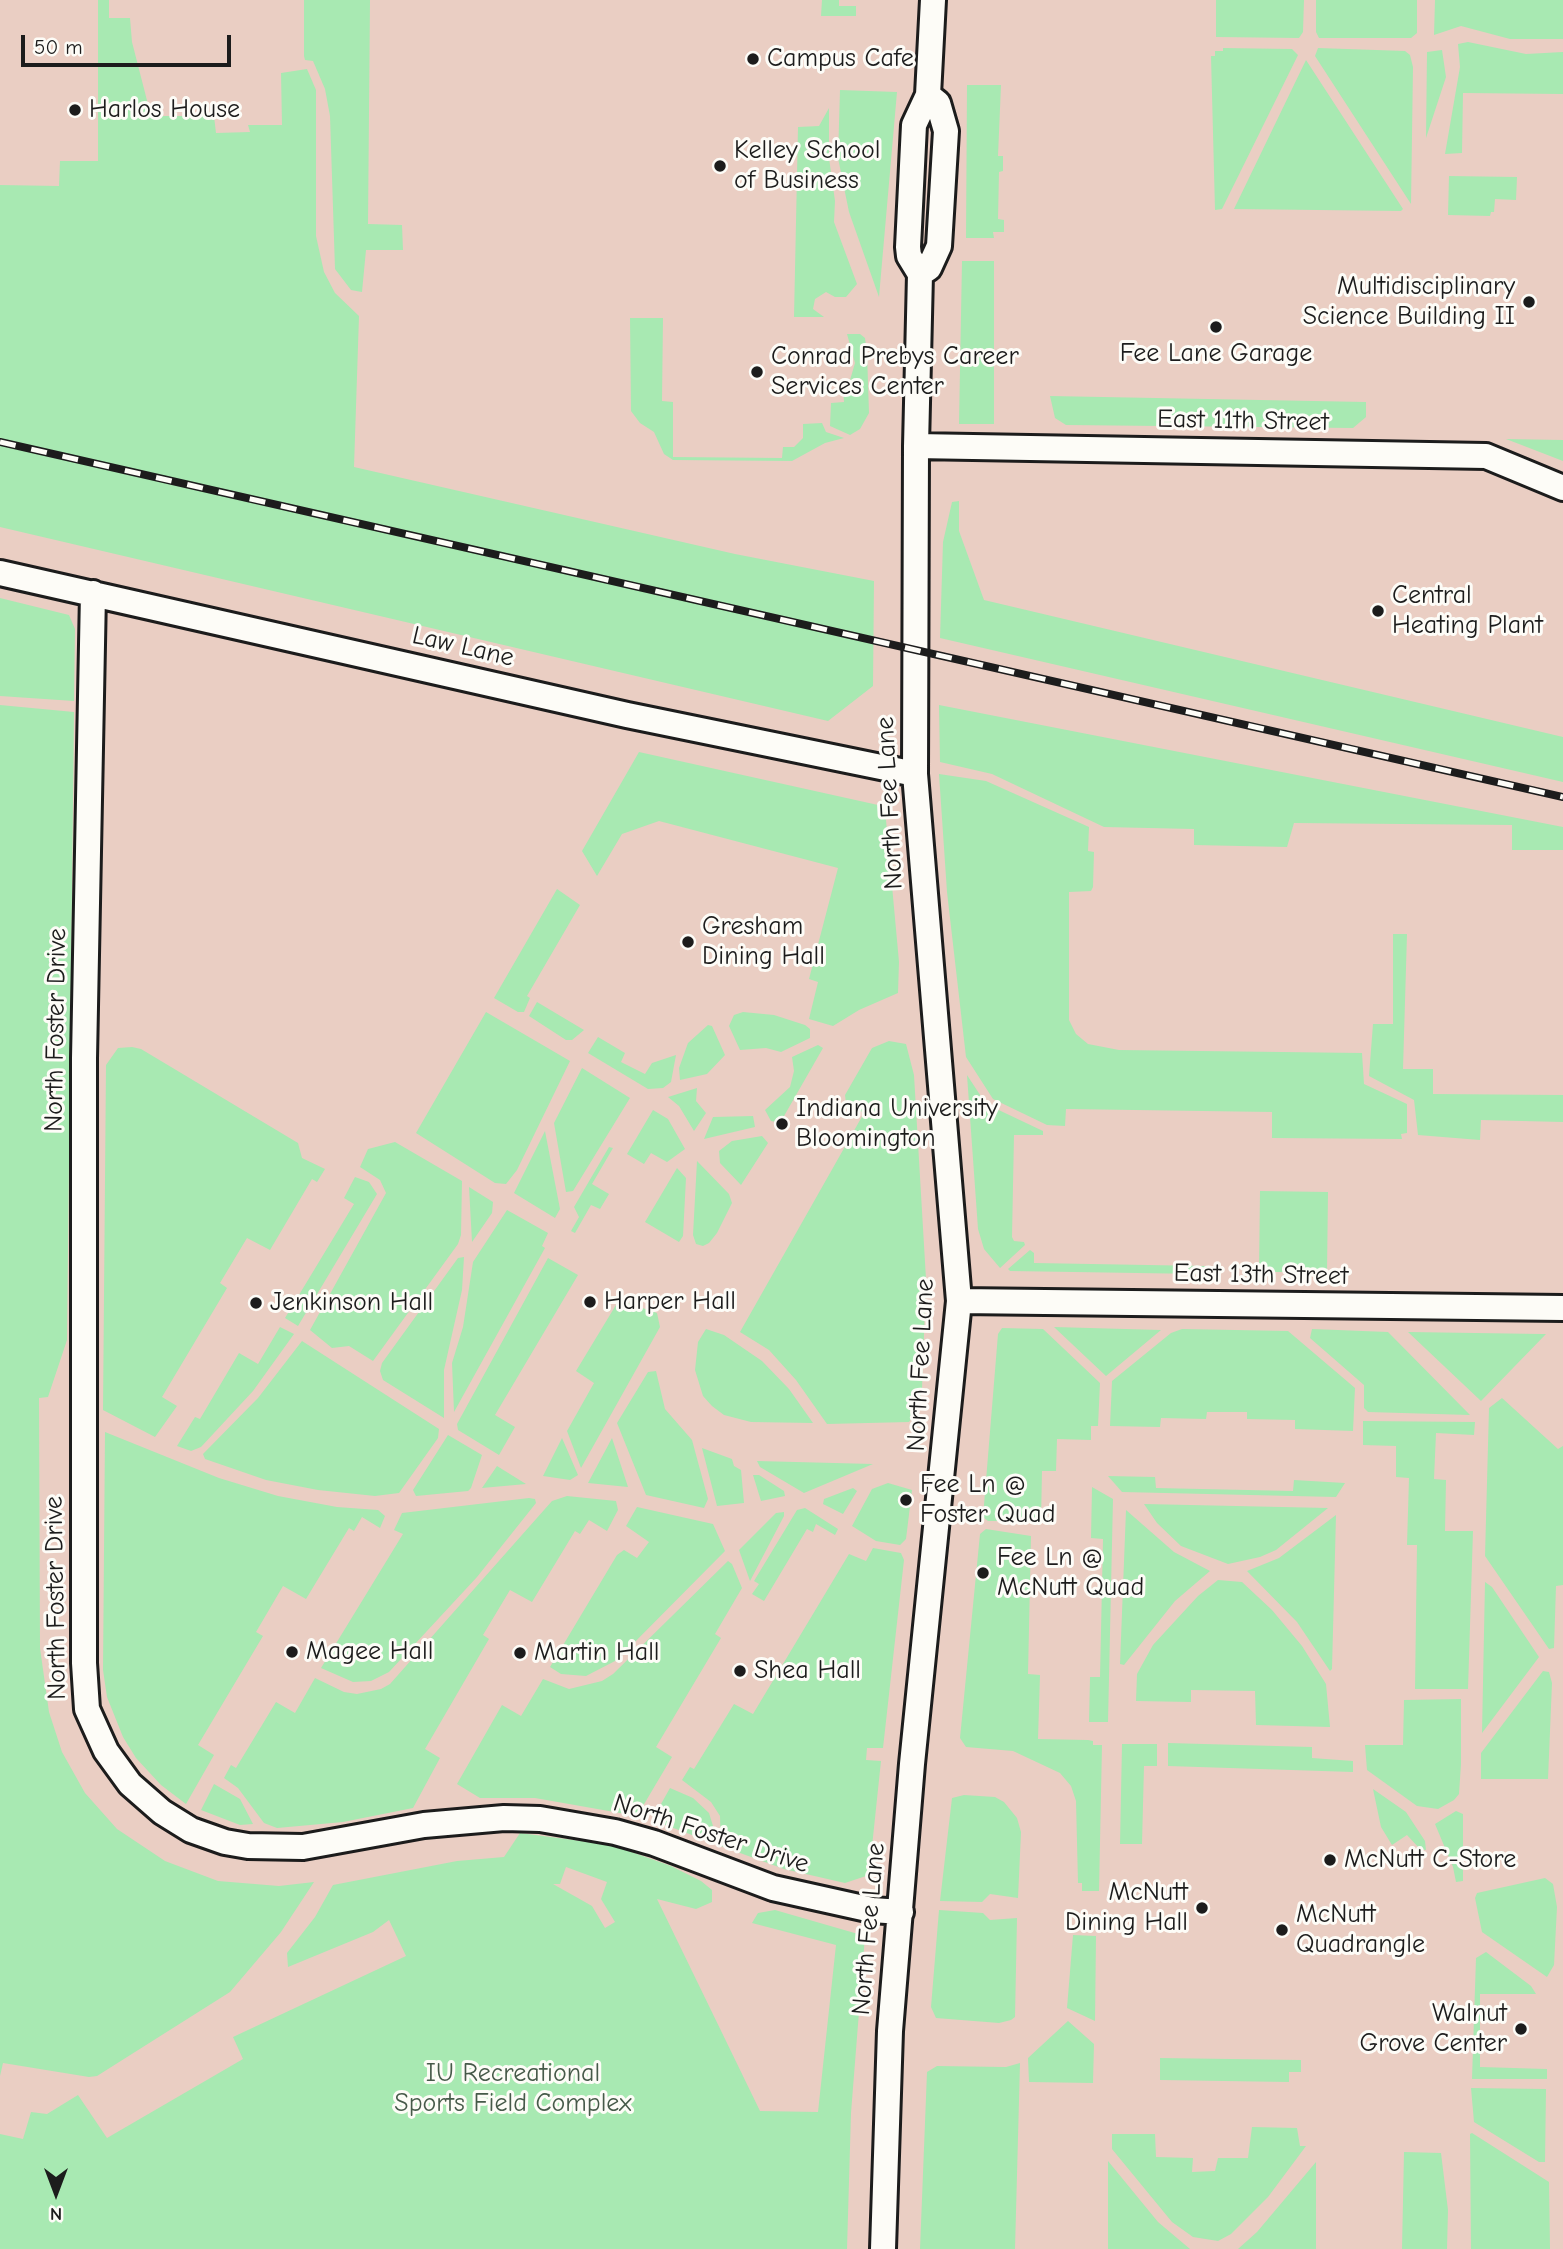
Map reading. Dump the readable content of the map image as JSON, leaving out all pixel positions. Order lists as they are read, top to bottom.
{
  "streets": {
    "street": [
      "East 11th Street",
      "Law Lane",
      "North Fee Lane",
      "North Foster Drive",
      "East 13th Street"
    ]
  },
  "crossings": [
    ["East 11th Street", "North Fee Lane"],
    ["Law Lane", "North Fee Lane"],
    ["Law Lane", "North Foster Drive"],
    ["North Fee Lane", "North Foster Drive"],
    ["North Fee Lane", "East 13th Street"]
  ],
  "parks": ["IU Recreational Sports Field Complex"],
  "places": [
    "Campus Cafe",
    "Harlos House",
    "Kelley School of Business",
    "Multidisciplinary Science Building II",
    "Fee Lane Garage",
    "Conrad Prebys Career Services Center",
    "Central Heating Plant",
    "Gresham Dining Hall",
    "Indiana University Bloomington",
    "Harper Hall",
    "Jenkinson Hall",
    "Fee Ln @ Foster Quad",
    "Fee Ln @ McNutt Quad",
    "Magee Hall",
    "Martin Hall",
    "Shea Hall",
    "McNutt C-Store",
    "McNutt Dining Hall",
    "McNutt Quadrangle",
    "Walnut Grove Center"
  ],
  "scale_bar": "50 m",
  "north": "bottom"
}
